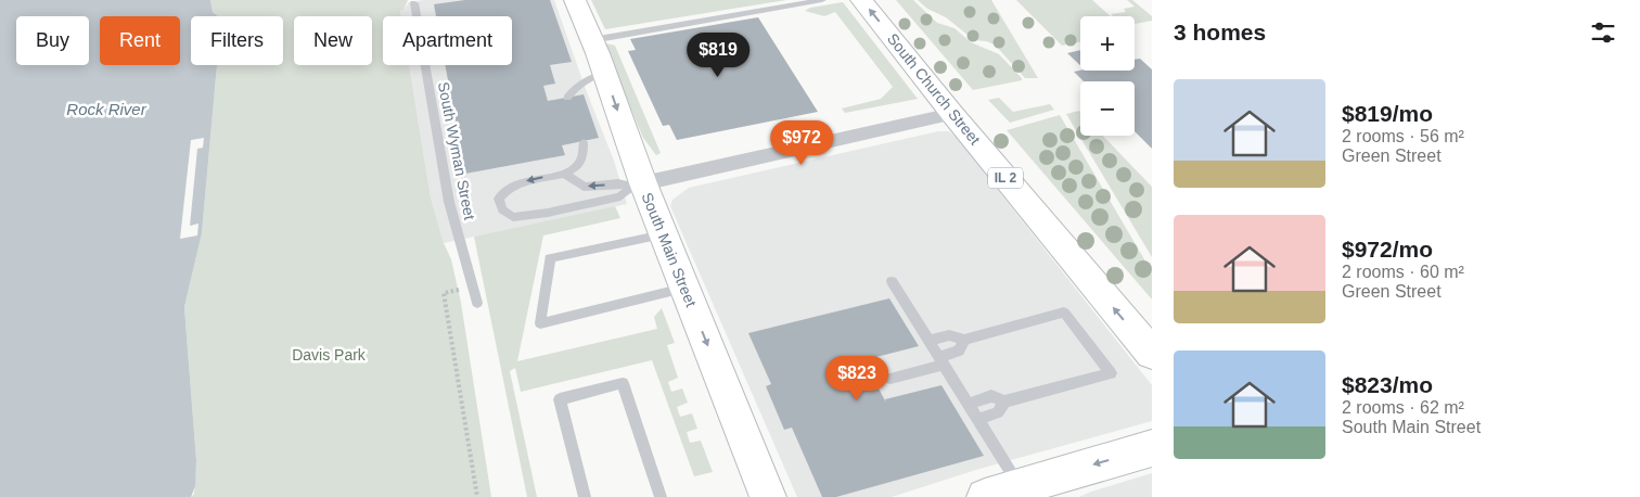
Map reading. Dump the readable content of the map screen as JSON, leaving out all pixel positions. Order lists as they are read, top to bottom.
{
  "streets": {
    "main road": ["South Church Street", "IL 2", "South Main Street"],
    "lane": ["South Wyman Street"]
  },
  "one_way": ["South Church Street", "South Main Street"],
  "water": ["Rock River"],
  "parks": ["Davis Park"],
  "page": {
    "heading": "3 homes",
    "map_buttons": ["+", "−"],
    "chip": [
      "Buy",
      "Rent",
      "Filters",
      "New",
      "Apartment"
    ],
    "price": ["$819", "$972", "$823"],
    "list": [
      {
        "name": "$819/mo",
        "note": "2 rooms · 56 m² · Green Street"
      },
      {
        "name": "$972/mo",
        "note": "2 rooms · 60 m² · Green Street"
      },
      {
        "name": "$823/mo",
        "note": "2 rooms · 62 m² · South Main Street"
      }
    ]
  }
}
